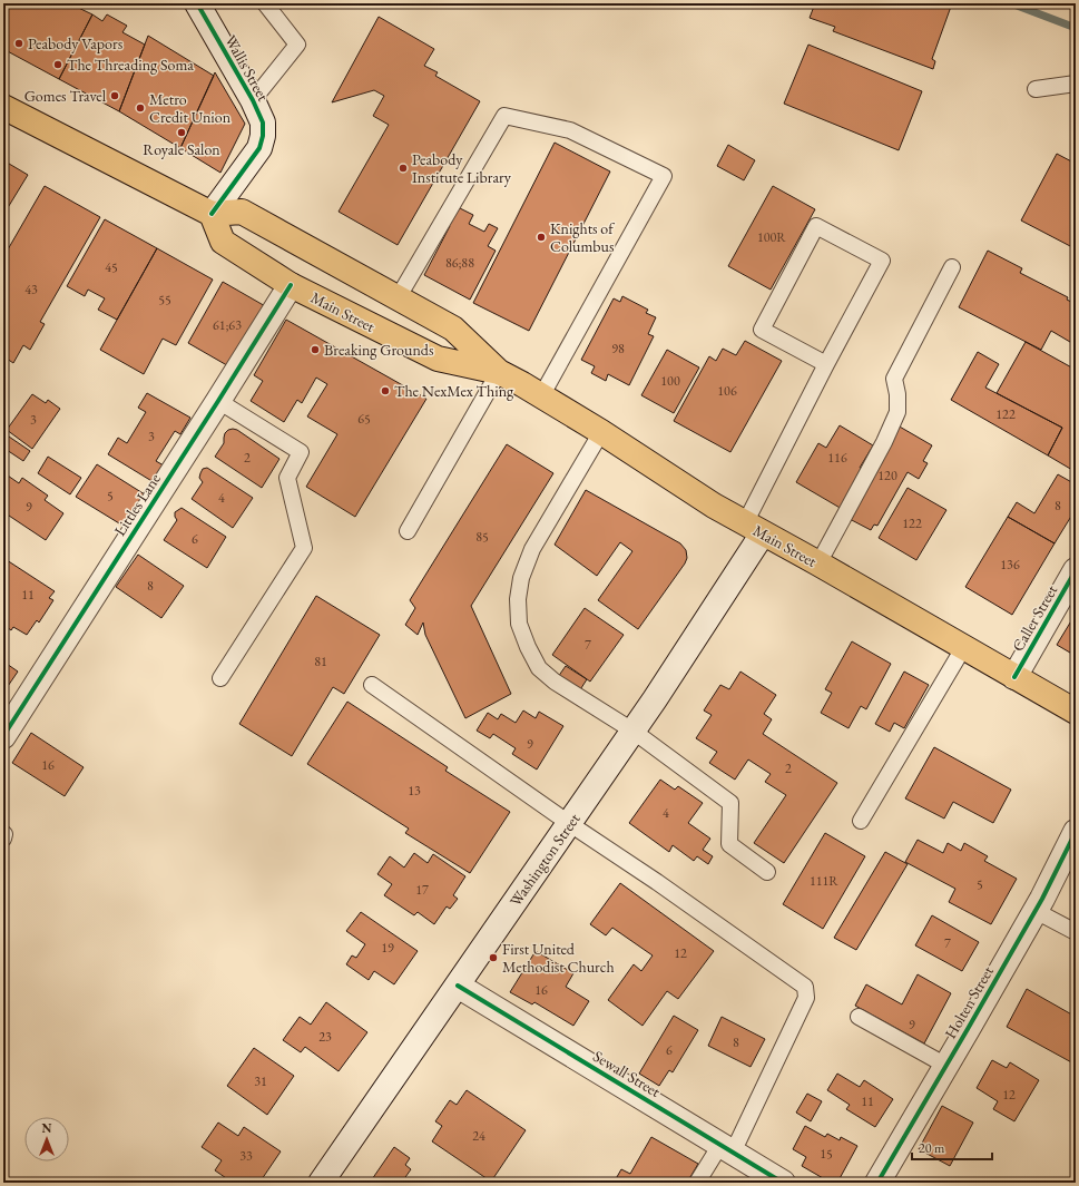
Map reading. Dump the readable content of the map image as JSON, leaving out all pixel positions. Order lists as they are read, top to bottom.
{
  "streets": {
    "main road": ["Main Street"],
    "street": [
      "Wallis Street",
      "Littles Lane",
      "Caller Street",
      "Washington Street",
      "Holten Street",
      "Sewall Street"
    ]
  },
  "crossings": [
    ["Wallis Street", "Main Street"],
    ["Main Street", "Littles Lane"],
    ["Main Street", "Caller Street"],
    ["Main Street", "Washington Street"],
    ["Washington Street", "Sewall Street"]
  ],
  "places": [
    "Peabody Vapors",
    "The Threading Soma",
    "Gomes Travel",
    "Metro Credit Union",
    "Royale Salon",
    "Peabody Institute Library",
    "Knights of Columbus",
    "Breaking Grounds",
    "The NexMex Thing",
    "First United Methodist Church"
  ],
  "house_numbers": [
    "100R",
    "86;88",
    "45",
    "43",
    "55",
    "61;63",
    "98",
    "100",
    "106",
    "122",
    "65",
    "3",
    "3",
    "2",
    "116",
    "120",
    "5",
    "4",
    "8",
    "9",
    "122",
    "85",
    "6",
    "136",
    "8",
    "11",
    "7",
    "81",
    "9",
    "16",
    "2",
    "13",
    "4",
    "111R",
    "5",
    "17",
    "7",
    "19",
    "12",
    "16",
    "9",
    "23",
    "8",
    "6",
    "31",
    "12",
    "11",
    "24",
    "15",
    "33"
  ],
  "scale_bar": "20 m",
  "north": "top"
}
